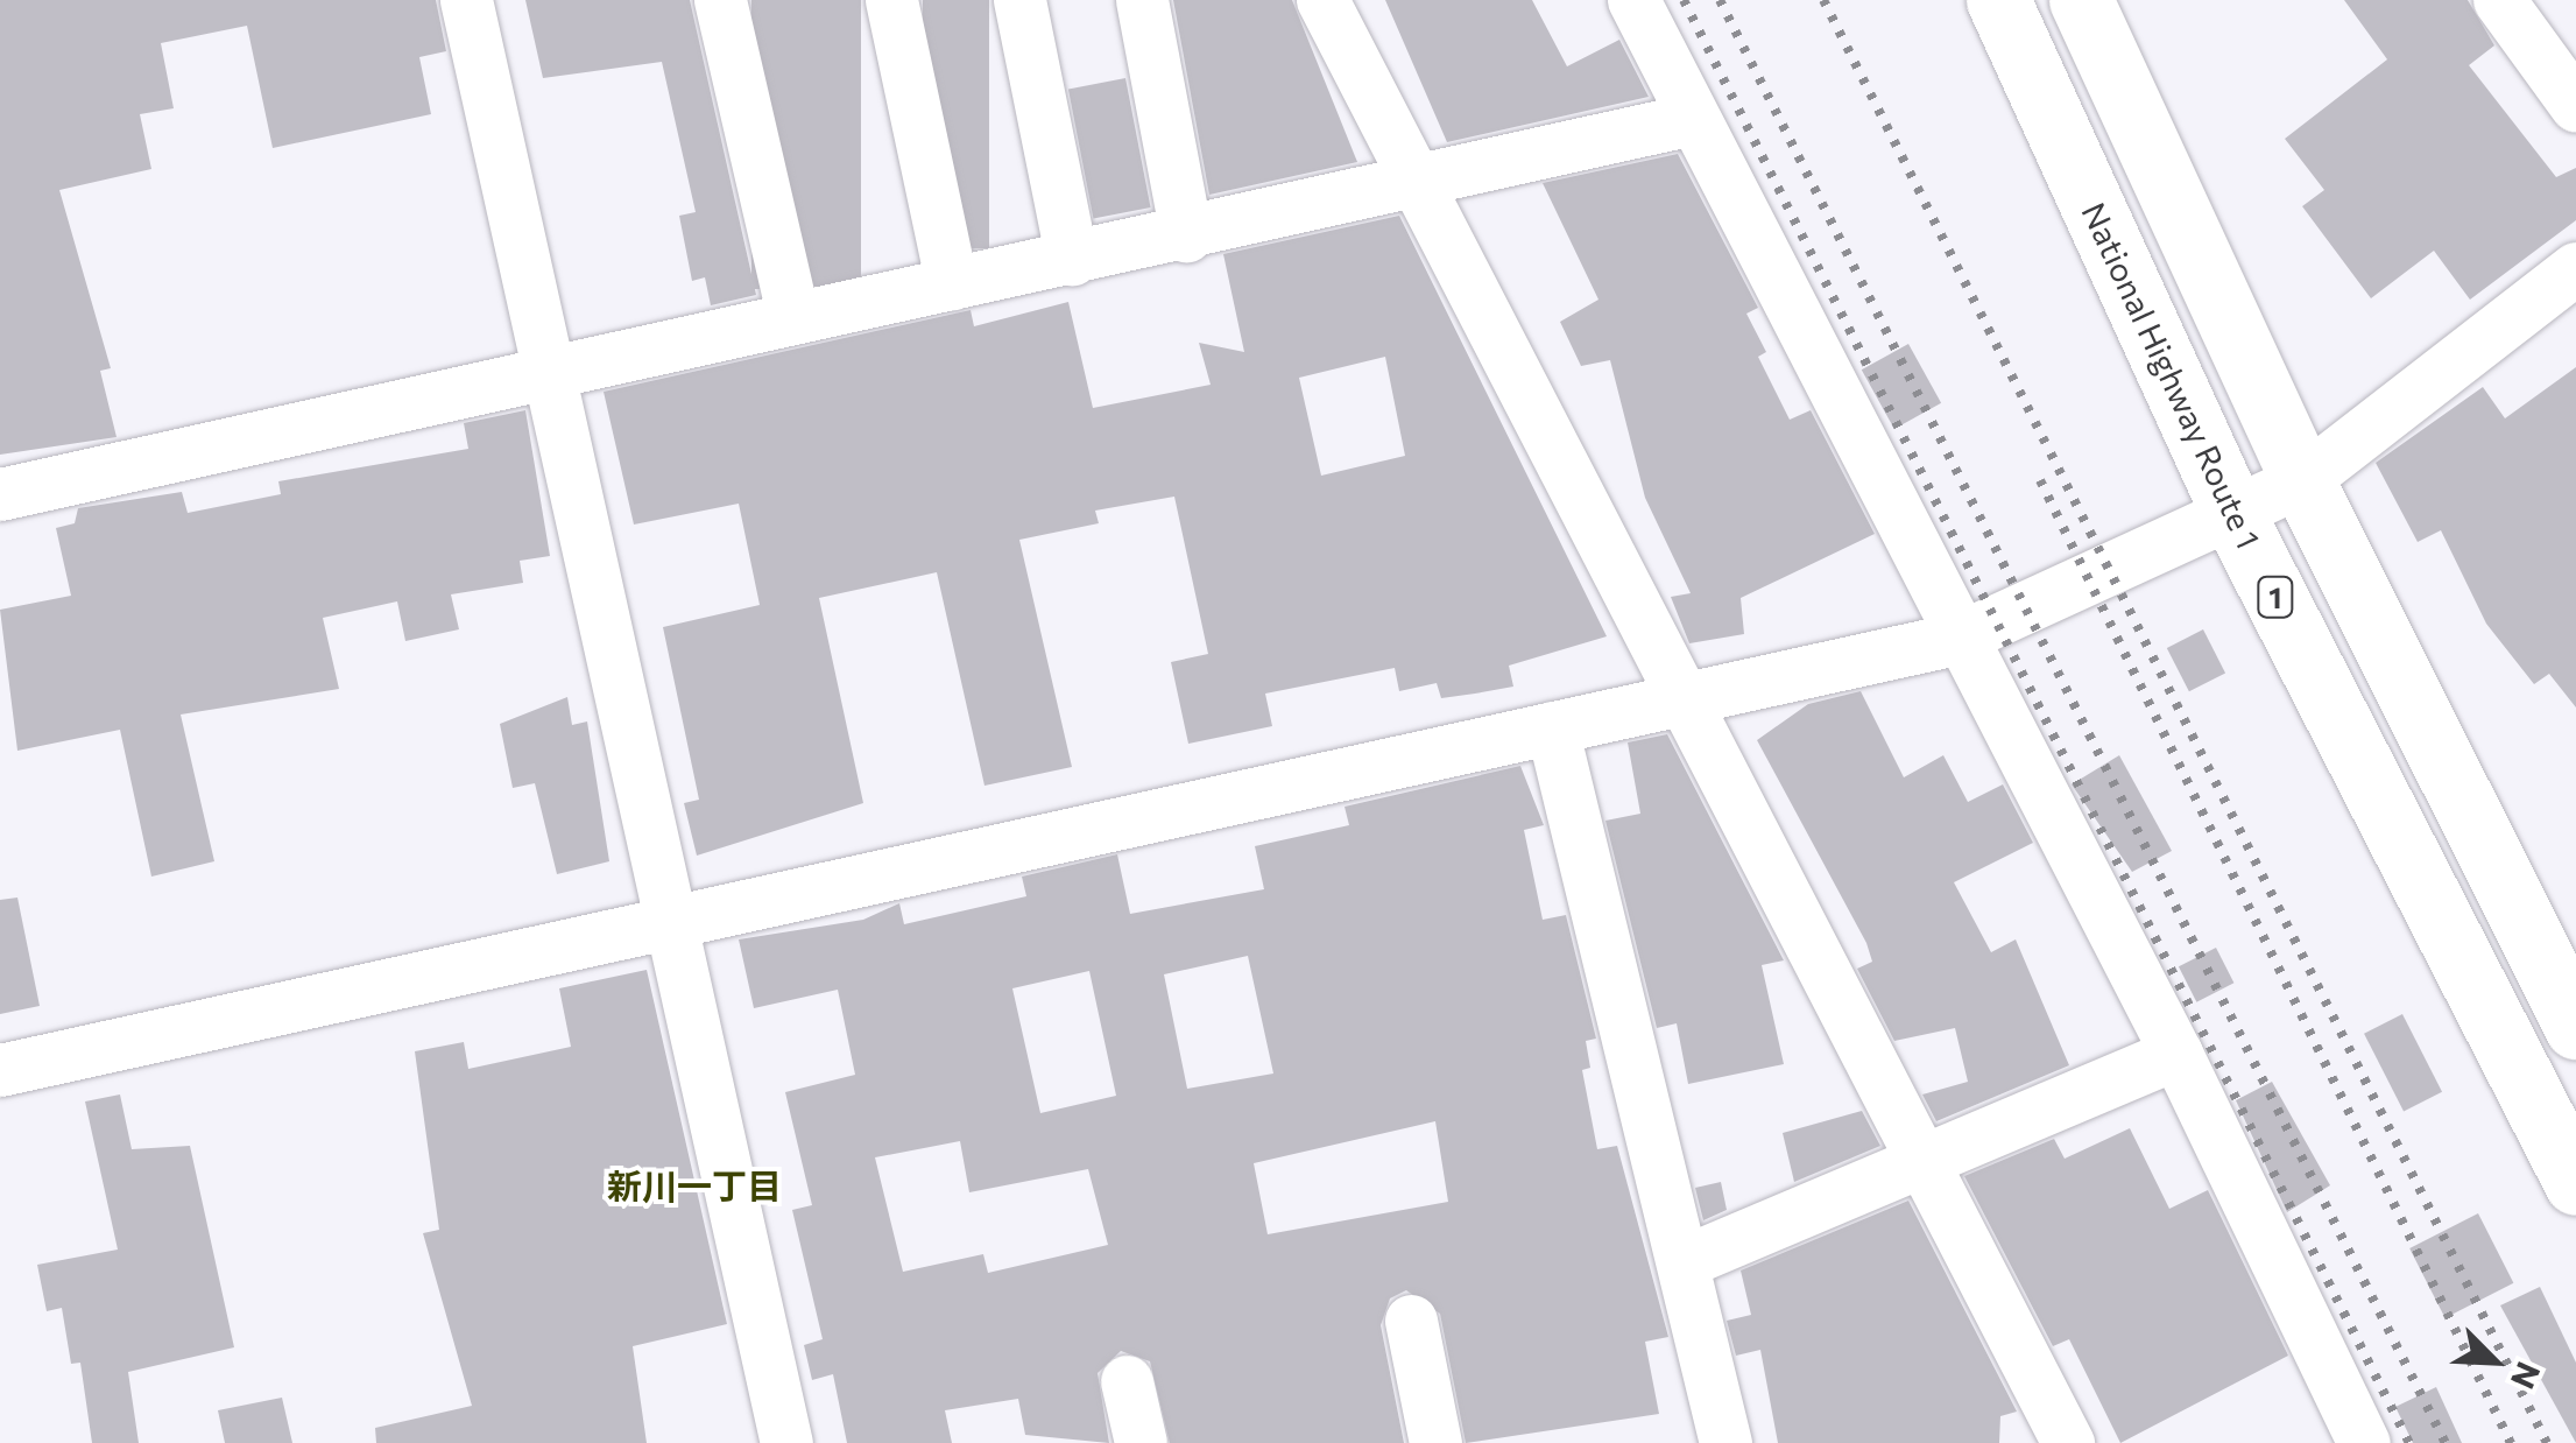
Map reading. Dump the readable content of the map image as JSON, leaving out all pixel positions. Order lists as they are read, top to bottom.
{
  "streets": {
    "highway": ["National Highway Route 1", "1"]
  },
  "districts": ["新川一丁目"],
  "north": "bottom right"
}
